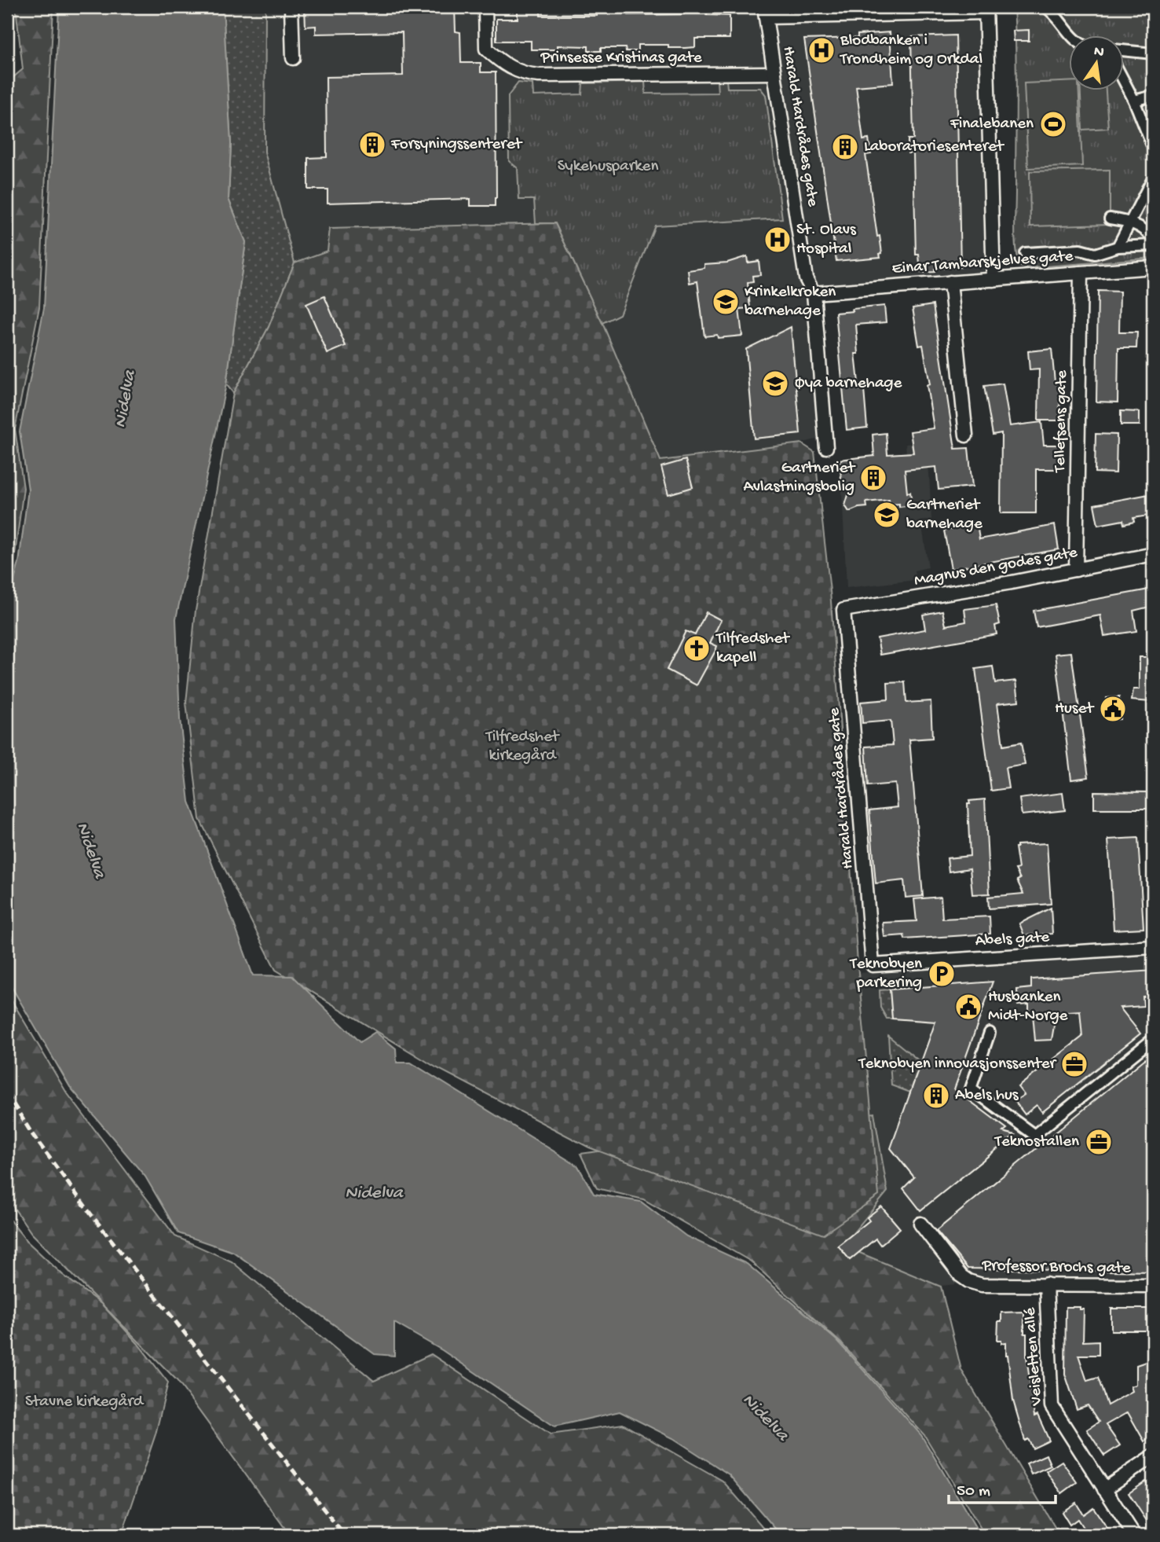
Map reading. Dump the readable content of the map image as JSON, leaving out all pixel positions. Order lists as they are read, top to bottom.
{
  "streets": {
    "street": [
      "Prinsesse Kristinas gate",
      "Harald Hardrådes gate",
      "Einar Tambarskjelves gate",
      "Tellefsens gate",
      "Magnus den godes gate",
      "Abels gate",
      "Professor Brochs gate",
      "Veisletten allé"
    ]
  },
  "crossings": [
    ["Prinsesse Kristinas gate", "Harald Hardrådes gate"],
    ["Harald Hardrådes gate", "Einar Tambarskjelves gate"],
    ["Harald Hardrådes gate", "Magnus den godes gate"],
    ["Harald Hardrådes gate", "Abels gate"],
    ["Einar Tambarskjelves gate", "Tellefsens gate"],
    ["Tellefsens gate", "Magnus den godes gate"],
    ["Professor Brochs gate", "Veisletten allé"]
  ],
  "water": ["Nidelva"],
  "parks": ["Sykehusparken", "Tilfredshet kirkegård", "Stavne kirkegård"],
  "places": {
    "hospital": ["Blodbanken i Trondheim og Orkdal", "St. Olavs Hospital"],
    "sports": ["Finalebanen"],
    "building": [
      "Forsyningssenteret",
      "Laboratoriesenteret",
      "Gartneriet Avlastningsbolig",
      "Abels hus"
    ],
    "school or university": ["Krinkelkroken barnehage", "Øya barnehage", "Gartneriet barnehage"],
    "church": ["Tilfredshet kapell"],
    "public building": ["Huset", "Husbanken Midt-Norge"],
    "parking": ["Teknobyen parkering"],
    "office": ["Teknobyen innovasjonssenter", "Teknostallen"]
  },
  "scale_bar": "50 m",
  "north": "top"
}
